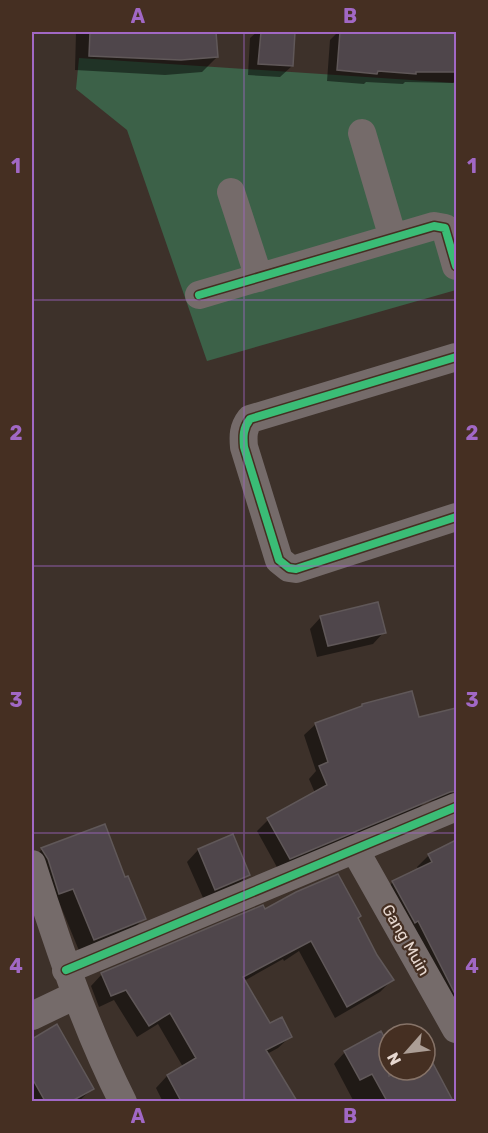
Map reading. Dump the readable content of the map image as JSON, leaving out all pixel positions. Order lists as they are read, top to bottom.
{
  "streets": {
    "street": ["Gang Muin"]
  },
  "north": "bottom left",
  "grid": {
    "columns": ["A", "B"],
    "rows": [
      "1",
      "2",
      "3",
      "4"
    ]
  }
}
